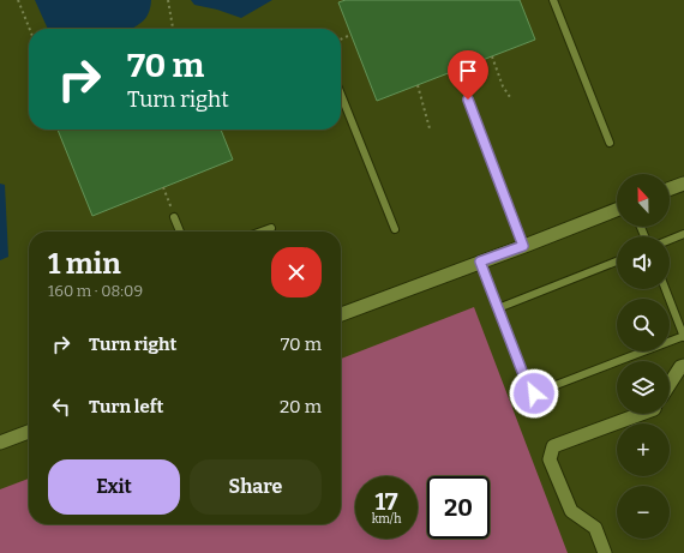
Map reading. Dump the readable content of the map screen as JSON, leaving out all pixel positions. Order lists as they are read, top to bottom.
{
  "north": "top",
  "page": {
    "turn": ["70 m", "Turn right"],
    "map_buttons": ["+", "−"],
    "heading": ["1 min", "160 m · 08:09"],
    "list": [
      {
        "name": "Turn right",
        "value": "70 m"
      },
      {
        "name": "Turn left",
        "value": "20 m"
      }
    ],
    "buttons": ["Exit", "Share"],
    "speed": "17 km/h",
    "limit": "20"
  }
}
